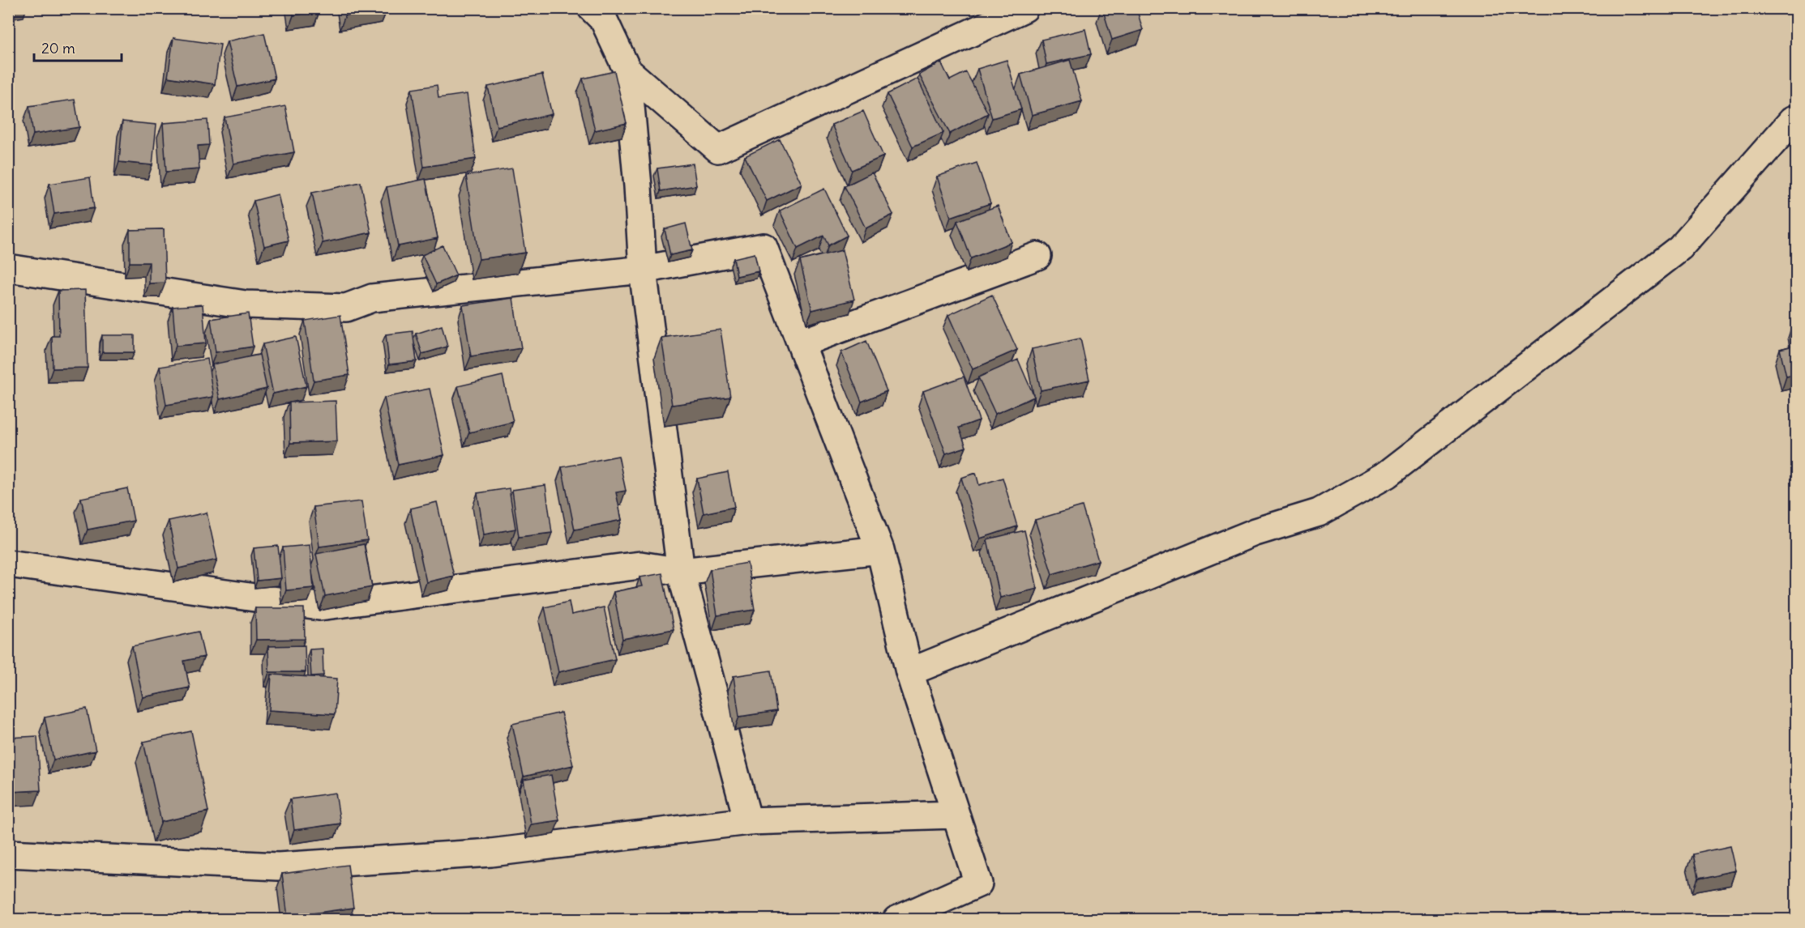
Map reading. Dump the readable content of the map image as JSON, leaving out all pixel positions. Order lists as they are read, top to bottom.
{
  "scale_bar": "20 m"
}
